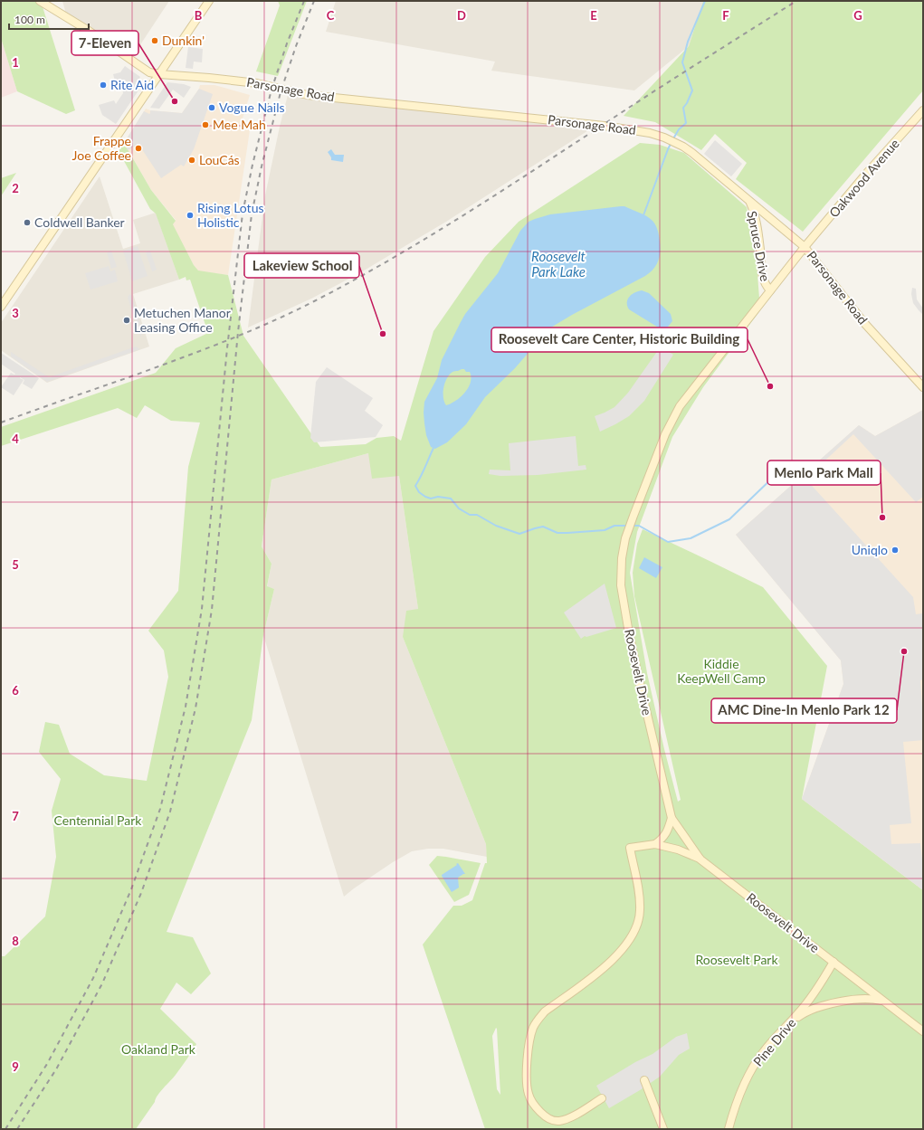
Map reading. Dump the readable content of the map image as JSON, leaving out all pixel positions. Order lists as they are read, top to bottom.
{
  "streets": {
    "street": [
      "Parsonage Road",
      "Oakwood Avenue",
      "Spruce Drive",
      "Roosevelt Drive",
      "Pine Drive"
    ]
  },
  "crossings": [
    ["Parsonage Road", "Oakwood Avenue"],
    ["Parsonage Road", "Spruce Drive"],
    ["Parsonage Road", "Roosevelt Drive"],
    ["Oakwood Avenue", "Roosevelt Drive"],
    ["Spruce Drive", "Roosevelt Drive"],
    ["Roosevelt Drive", "Pine Drive"]
  ],
  "water": ["Roosevelt Park Lake"],
  "parks": [
    "Kiddie KeepWell Camp",
    "Centennial Park",
    "Roosevelt Park",
    "Oakland Park"
  ],
  "places": [
    "Dunkin'",
    "Rite Aid",
    "7-Eleven",
    "Vogue Nails",
    "Mee Mah",
    "Frappe Joe Coffee",
    "LouCás",
    "Rising Lotus Holistic",
    "Coldwell Banker",
    "Metuchen Manor Leasing Office",
    "Lakeview School",
    "Roosevelt Care Center, Historic Building",
    "Menlo Park Mall",
    "Uniqlo",
    "AMC Dine-In Menlo Park 12"
  ],
  "scale_bar": "100 m",
  "grid": {
    "columns": [
      "B",
      "C",
      "D",
      "E",
      "F",
      "G"
    ],
    "rows": [
      "1",
      "2",
      "3",
      "4",
      "5",
      "6",
      "7",
      "8",
      "9"
    ]
  }
}
